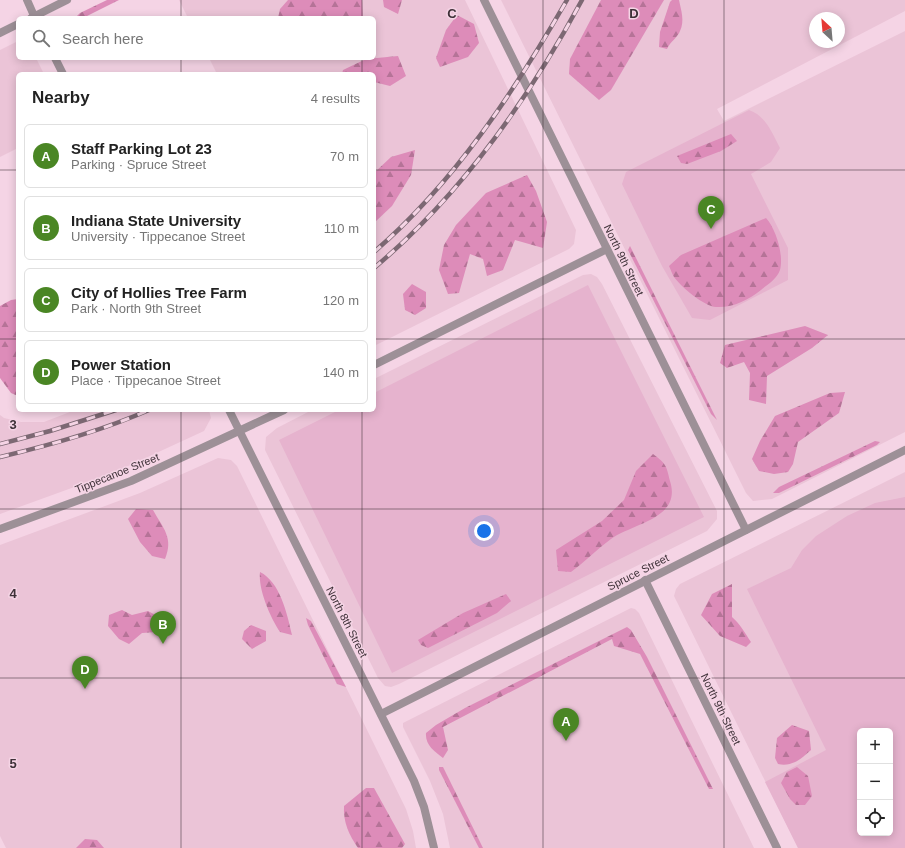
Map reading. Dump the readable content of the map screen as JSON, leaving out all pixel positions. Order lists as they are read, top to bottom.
{
  "streets": {
    "street": [
      "North 9th Street",
      "Tippecanoe Street",
      "Spruce Street",
      "North 8th Street"
    ]
  },
  "crossings": [
    ["North 9th Street", "Spruce Street"],
    ["Tippecanoe Street", "North 8th Street"],
    ["Spruce Street", "North 8th Street"]
  ],
  "north": "top left",
  "page": {
    "search": "Search here",
    "heading": ["Nearby", "4 results"],
    "list": [
      {
        "mark": "A",
        "name": "Staff Parking Lot 23",
        "note": "Parking · Spruce Street",
        "value": "70 m"
      },
      {
        "mark": "B",
        "name": "Indiana State University",
        "note": "University · Tippecanoe Street",
        "value": "110 m"
      },
      {
        "mark": "C",
        "name": "City of Hollies Tree Farm",
        "note": "Park · North 9th Street",
        "value": "120 m"
      },
      {
        "mark": "D",
        "name": "Power Station",
        "note": "Place · Tippecanoe Street",
        "value": "140 m"
      }
    ],
    "pins": [
      "C",
      "B",
      "D",
      "A"
    ],
    "map_buttons": ["+", "−"]
  },
  "grid": {
    "columns": ["C", "D"],
    "rows": ["3", "4", "5"]
  }
}
